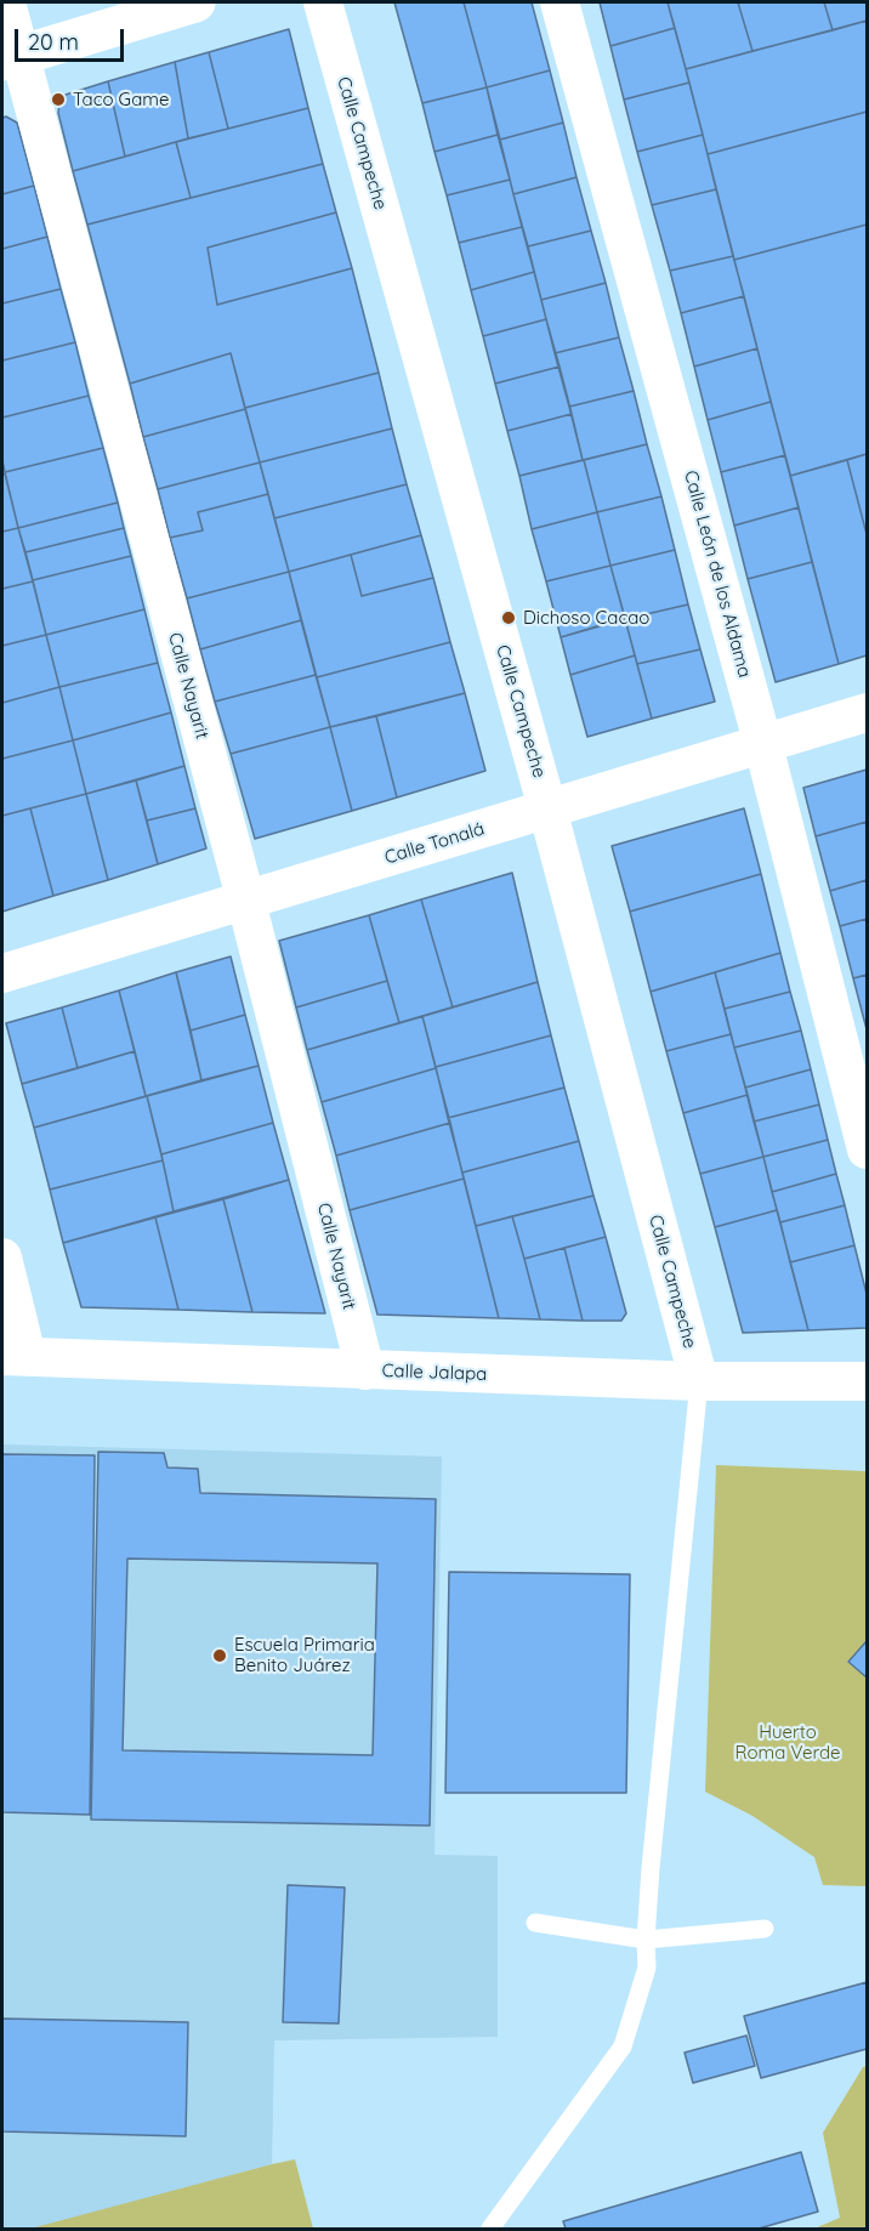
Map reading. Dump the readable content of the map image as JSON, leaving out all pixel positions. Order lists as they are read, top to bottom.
{
  "streets": {
    "street": [
      "Calle Campeche",
      "Calle León de los Aldama",
      "Calle Nayarit",
      "Calle Tonalá",
      "Calle Jalapa"
    ]
  },
  "crossings": [
    ["Calle Campeche", "Calle Tonalá"],
    ["Calle Campeche", "Calle Jalapa"],
    ["Calle León de los Aldama", "Calle Tonalá"],
    ["Calle Nayarit", "Calle Tonalá"],
    ["Calle Nayarit", "Calle Jalapa"]
  ],
  "parks": ["Huerto Roma Verde"],
  "places": ["Taco Game", "Dichoso Cacao", "Escuela Primaria Benito Juárez"],
  "scale_bar": "20 m"
}
